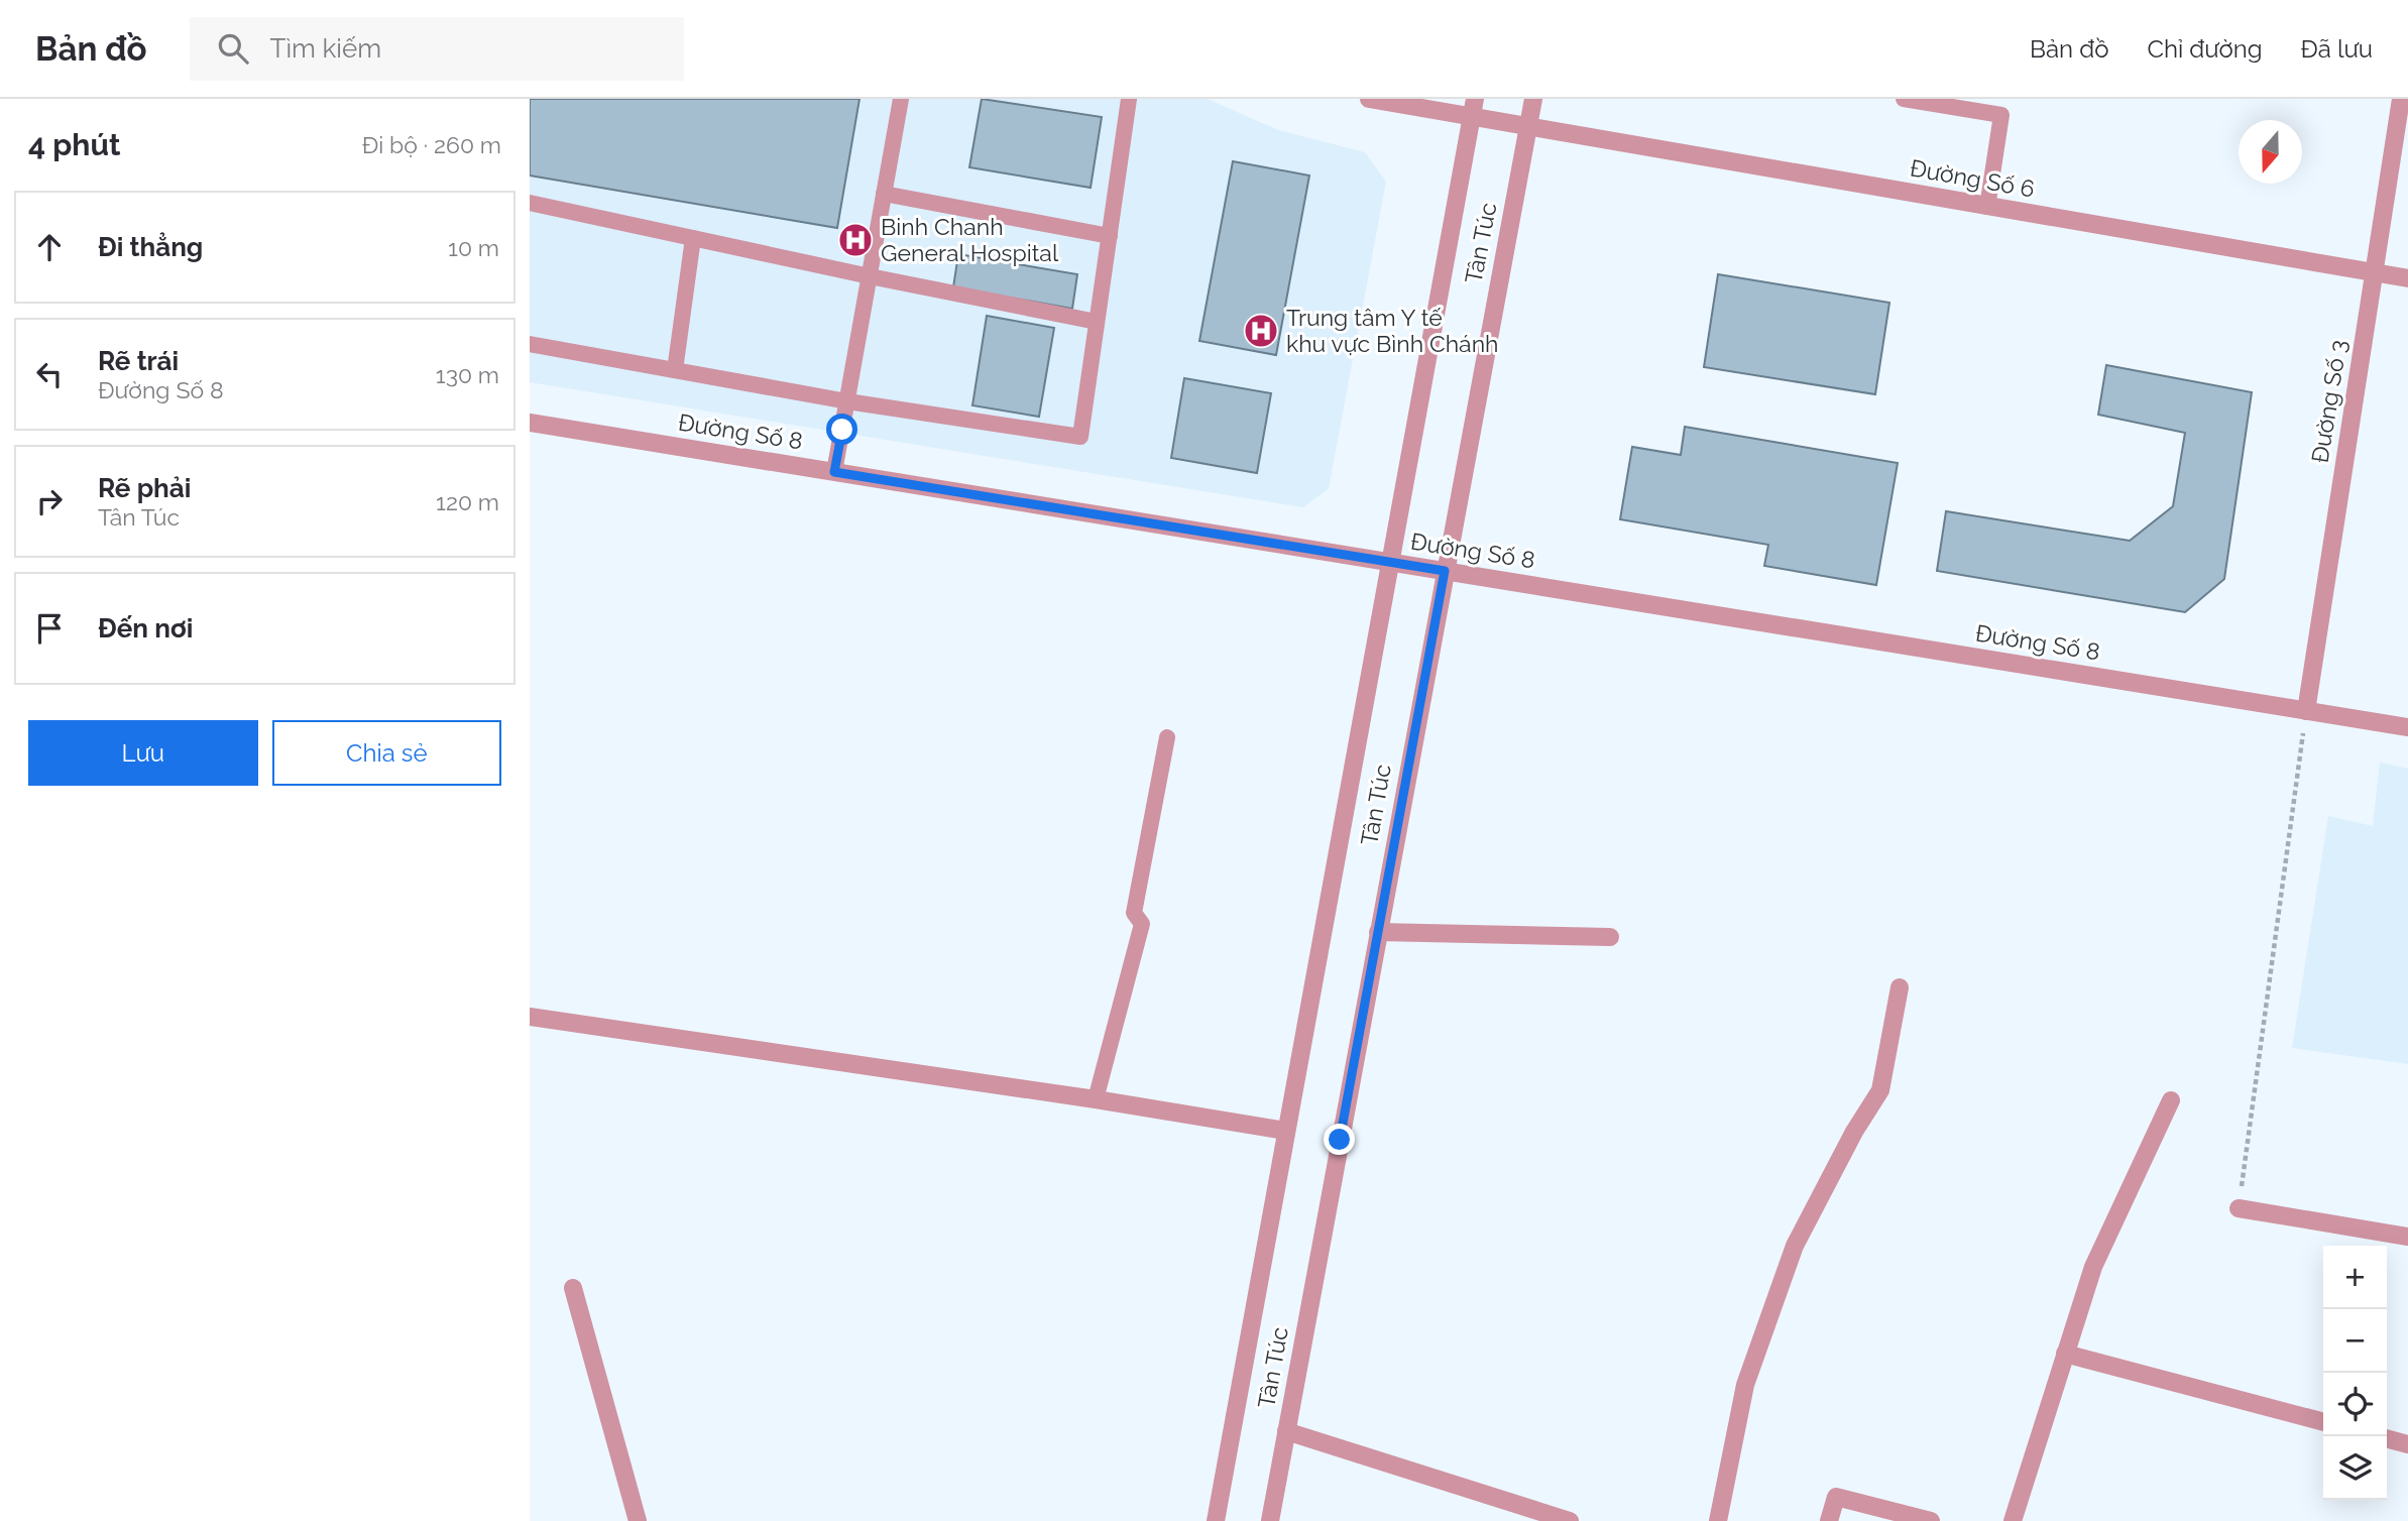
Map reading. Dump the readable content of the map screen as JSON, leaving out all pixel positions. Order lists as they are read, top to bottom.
{
  "streets": {
    "street": [
      "Đường Số 6",
      "Tân Túc",
      "Đường Số 3",
      "Đường Số 8"
    ]
  },
  "crossings": [
    ["Đường Số 6", "Tân Túc"],
    ["Đường Số 6", "Đường Số 3"],
    ["Tân Túc", "Đường Số 8"],
    ["Đường Số 3", "Đường Số 8"]
  ],
  "places": {
    "hospital": ["Binh Chanh General Hospital", "Trung tâm Y tế khu vực Bình Chánh"]
  },
  "north": "bottom",
  "page": {
    "header": "Bản đồ",
    "search": "Tìm kiếm",
    "nav": ["Bản đồ", "Chỉ đường", "Đã lưu"],
    "heading": ["4 phút", "Đi bộ · 260 m"],
    "list": [
      ["Đi thẳng", "10 m"],
      ["Rẽ trái", "Đường Số 8", "130 m"],
      ["Rẽ phải", "Tân Túc", "120 m"],
      "Đến nơi"
    ],
    "buttons": ["Lưu", "Chia sẻ"],
    "map_buttons": ["+", "−"]
  }
}
